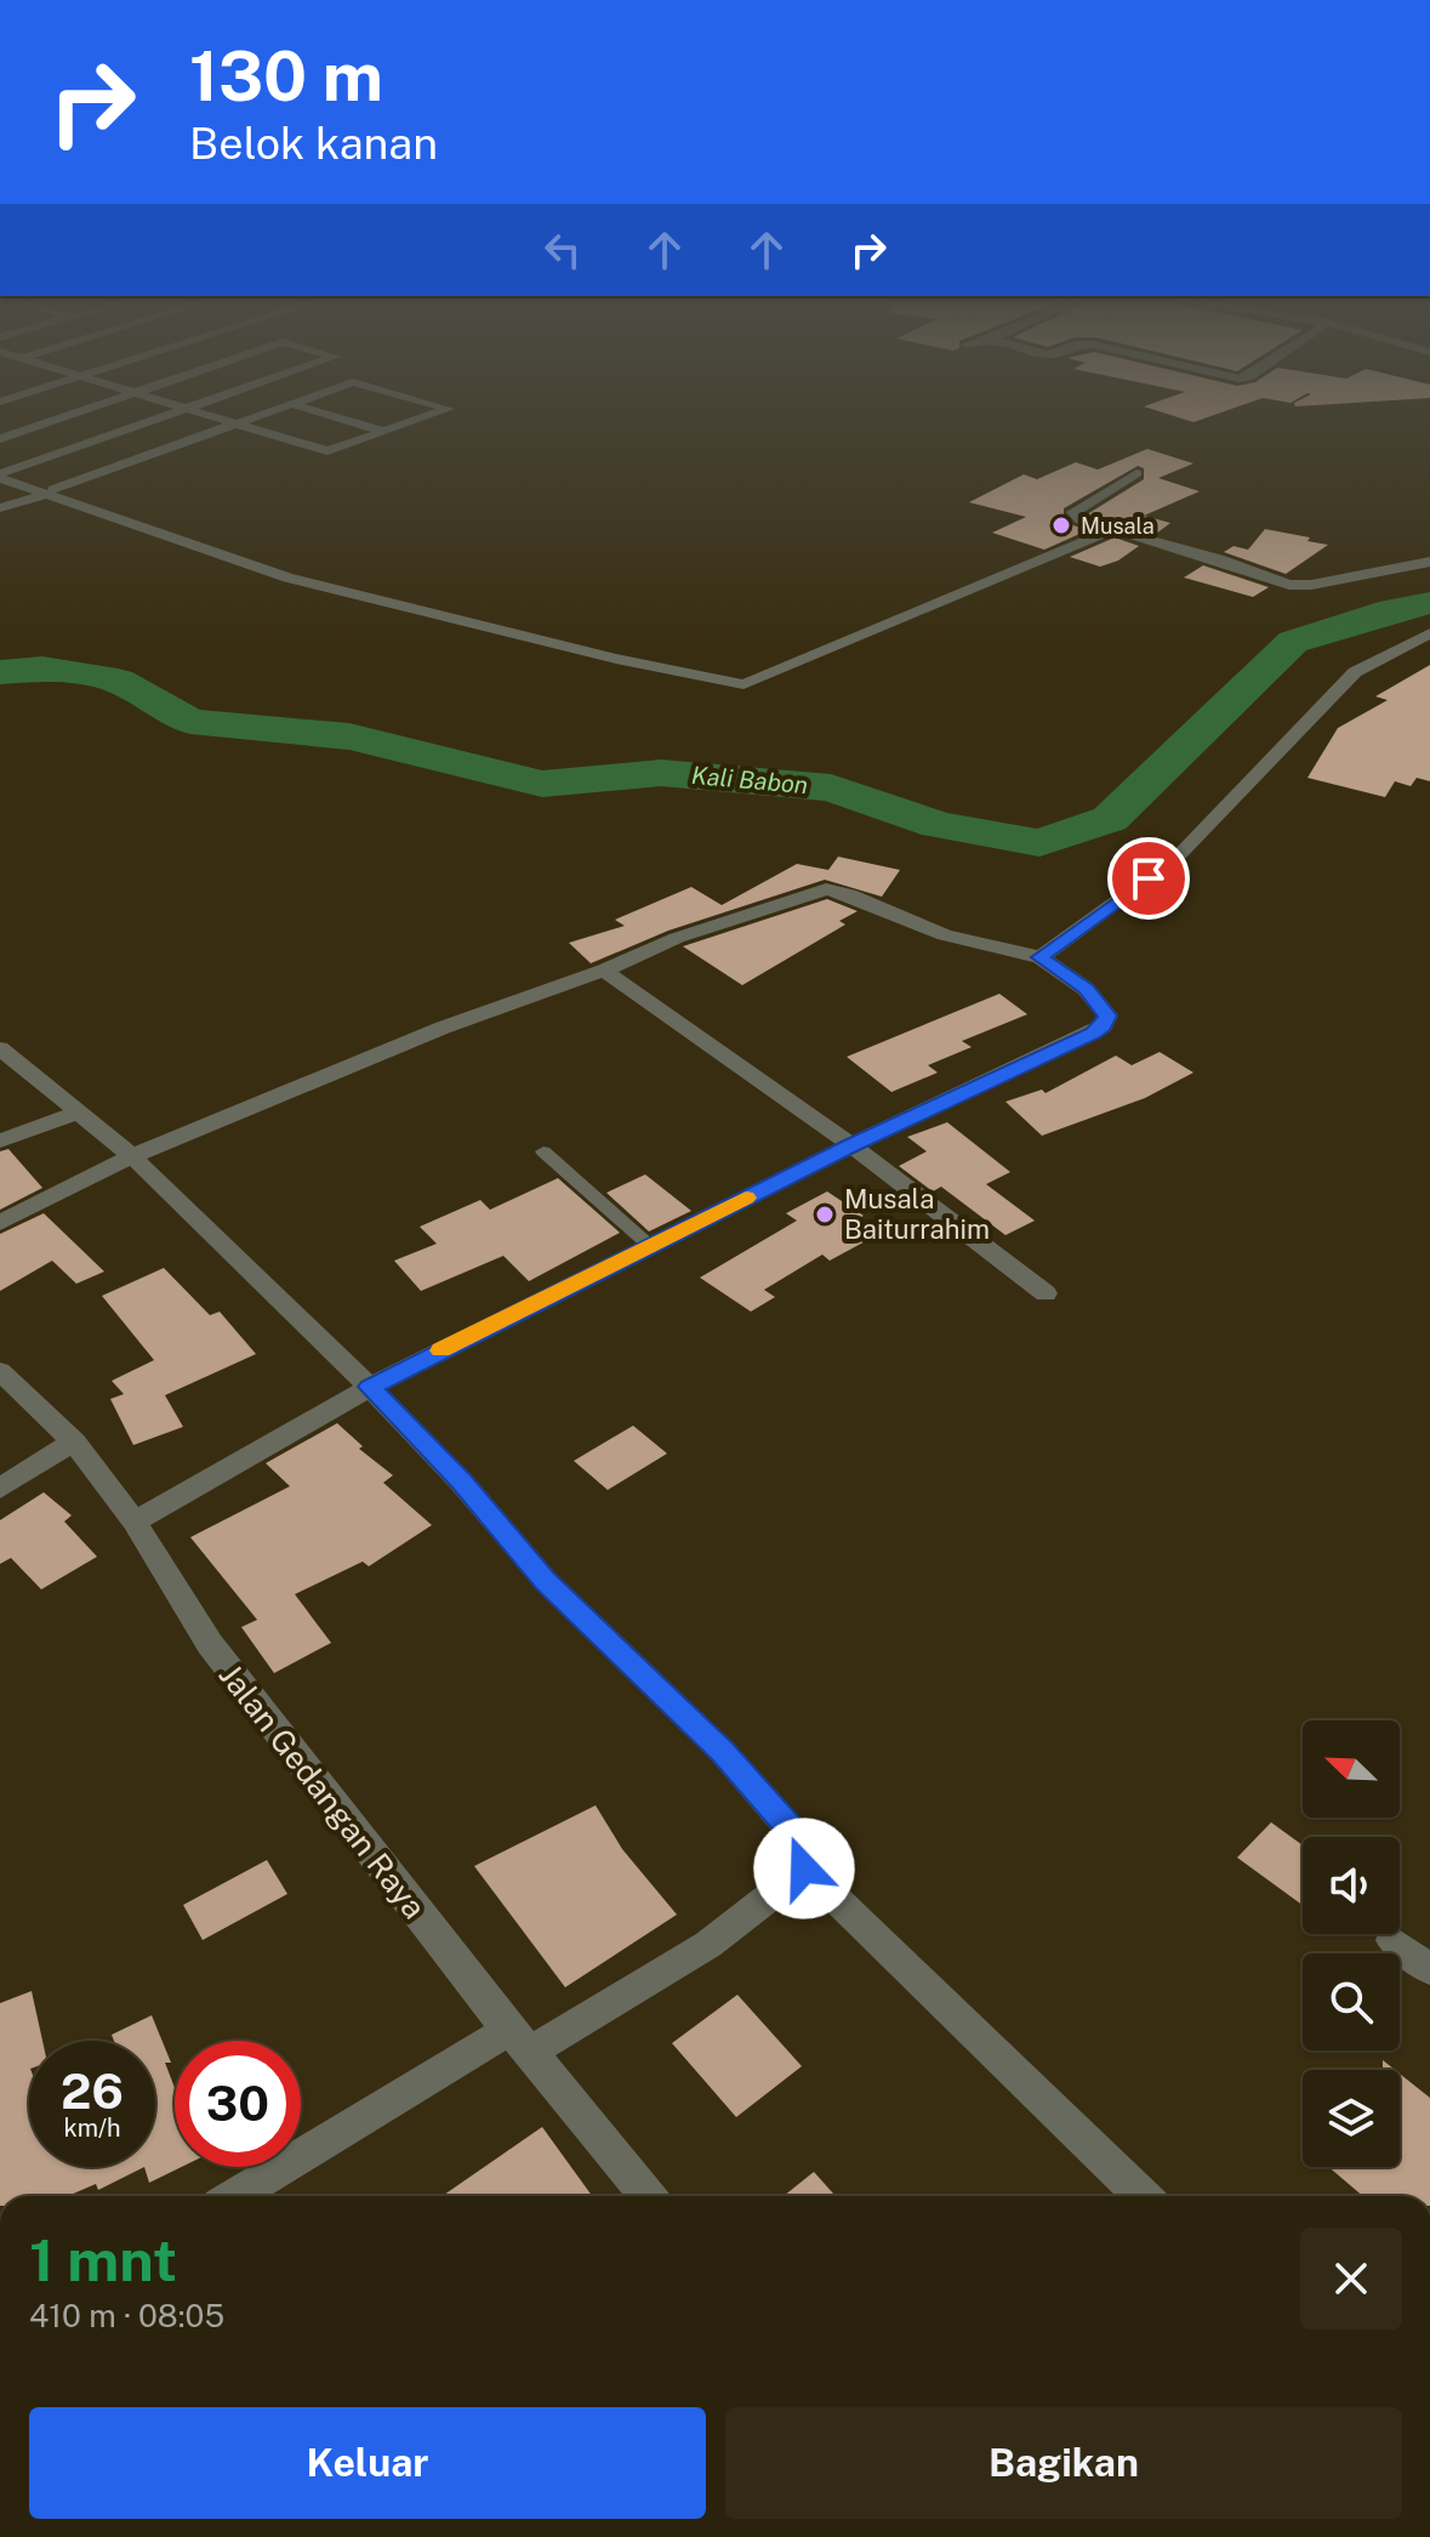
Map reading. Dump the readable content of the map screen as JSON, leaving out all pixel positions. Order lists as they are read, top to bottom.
{
  "streets": {
    "street": ["Jalan Gedangan Raya"]
  },
  "water": ["Kali Babon"],
  "places": ["Musala", "Musala Baiturrahim"],
  "north": "top left",
  "page": {
    "turn": ["130 m", "Belok kanan"],
    "speed": "26 km/h",
    "limit": "30",
    "heading": ["1 mnt", "410 m · 08:05"],
    "buttons": ["Keluar", "Bagikan"]
  }
}
